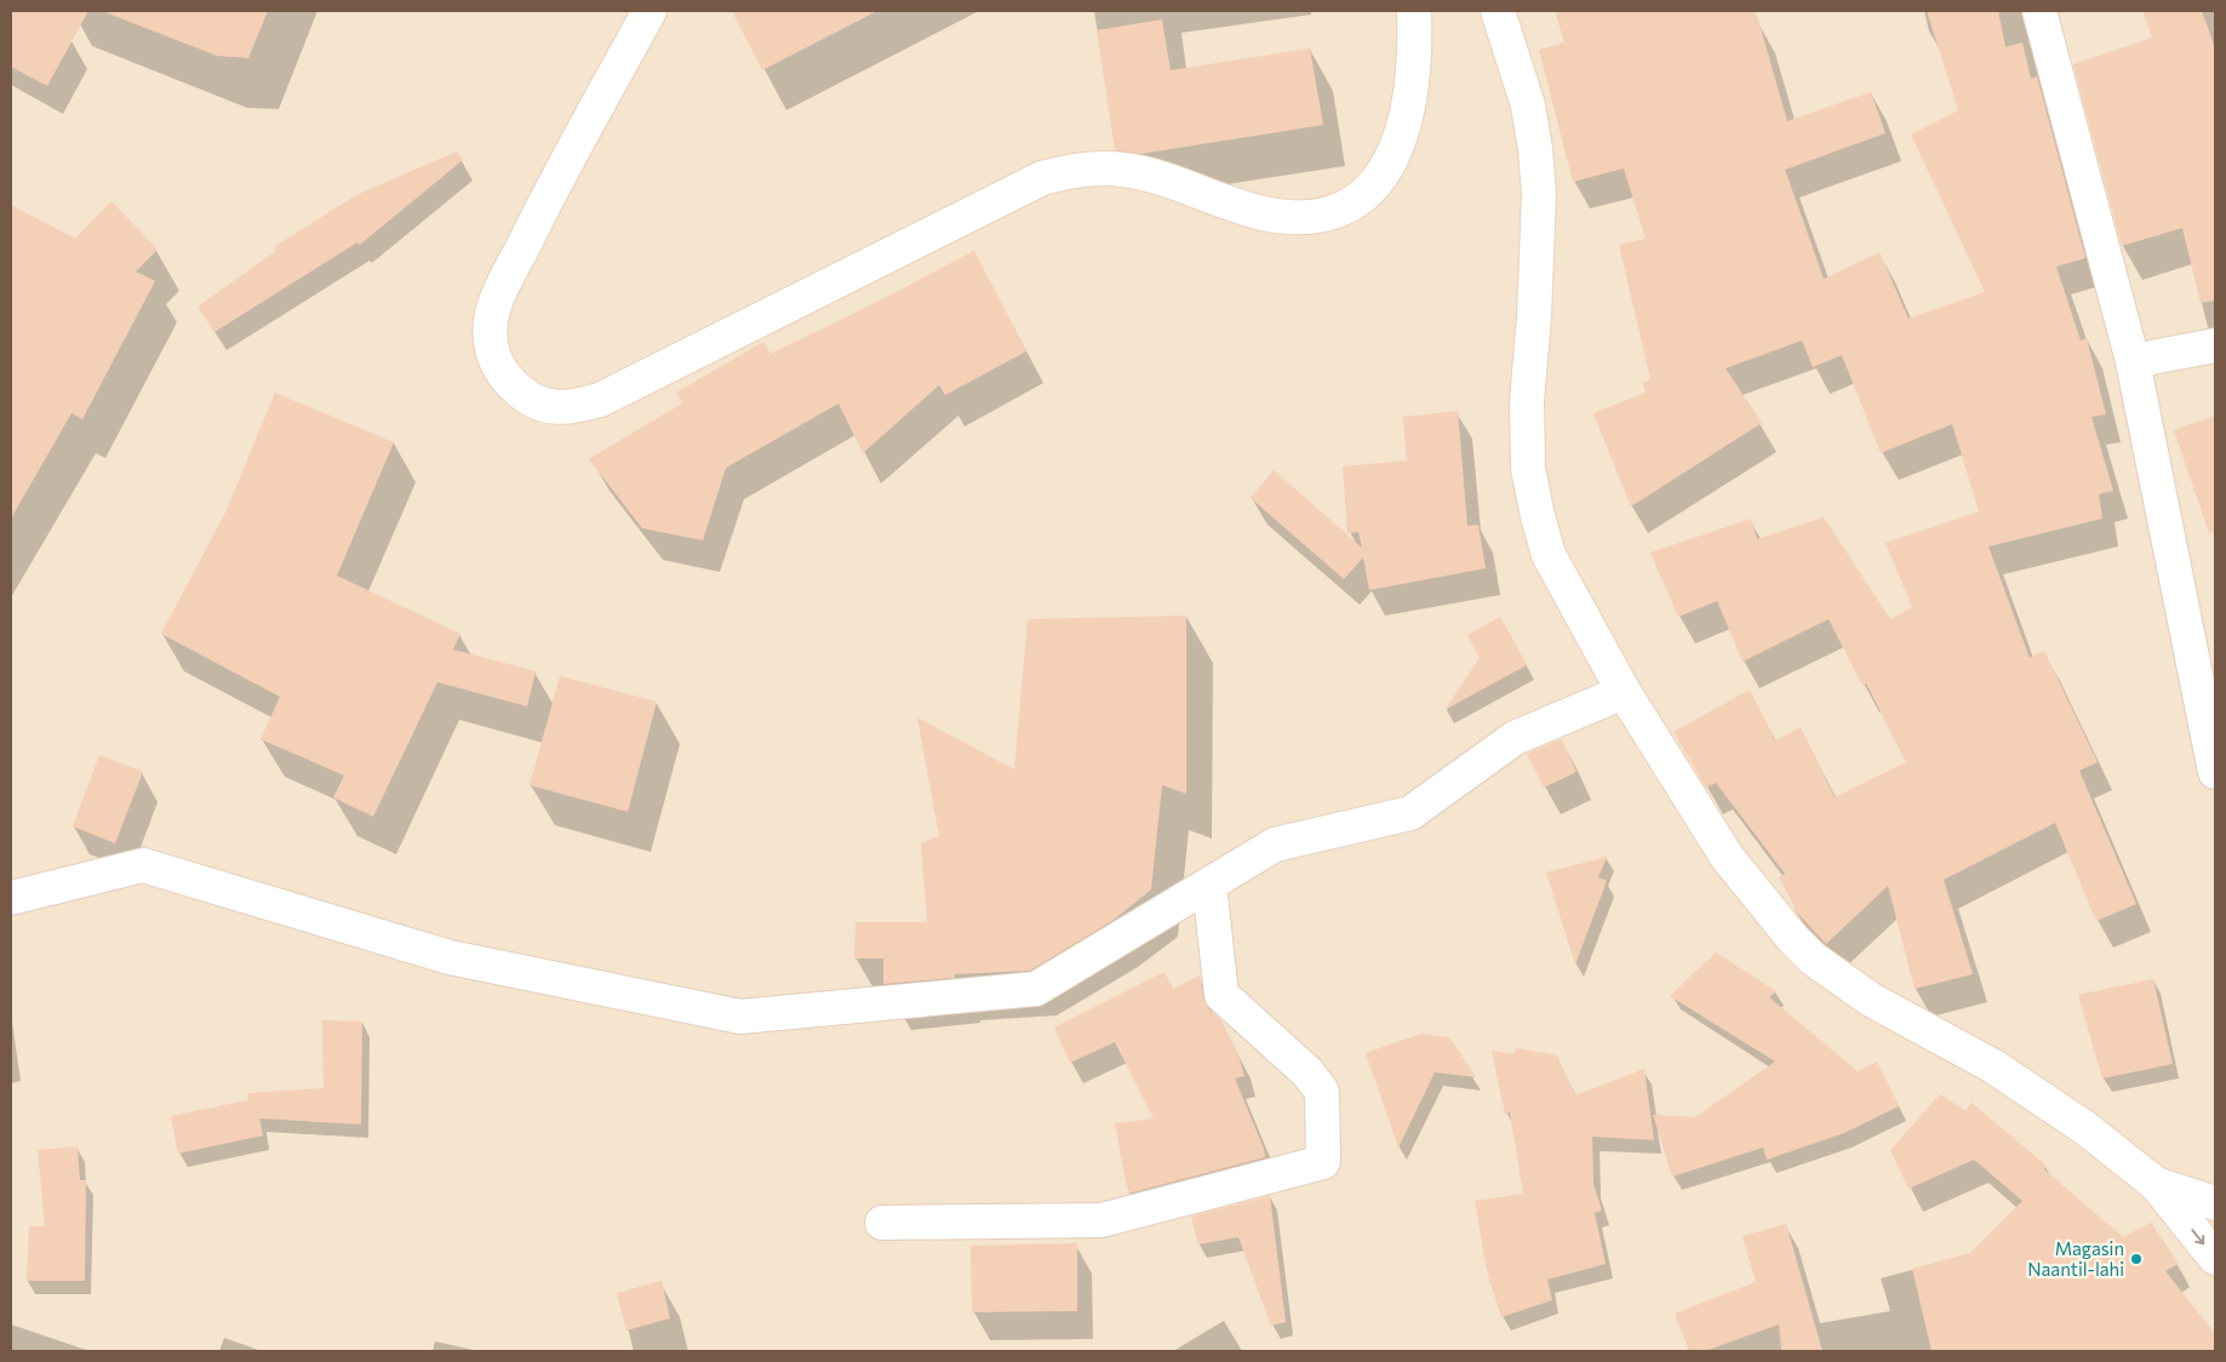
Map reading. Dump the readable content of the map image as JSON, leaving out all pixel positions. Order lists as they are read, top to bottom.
{
  "places": ["Magasin Naantil-lahi"]
}
